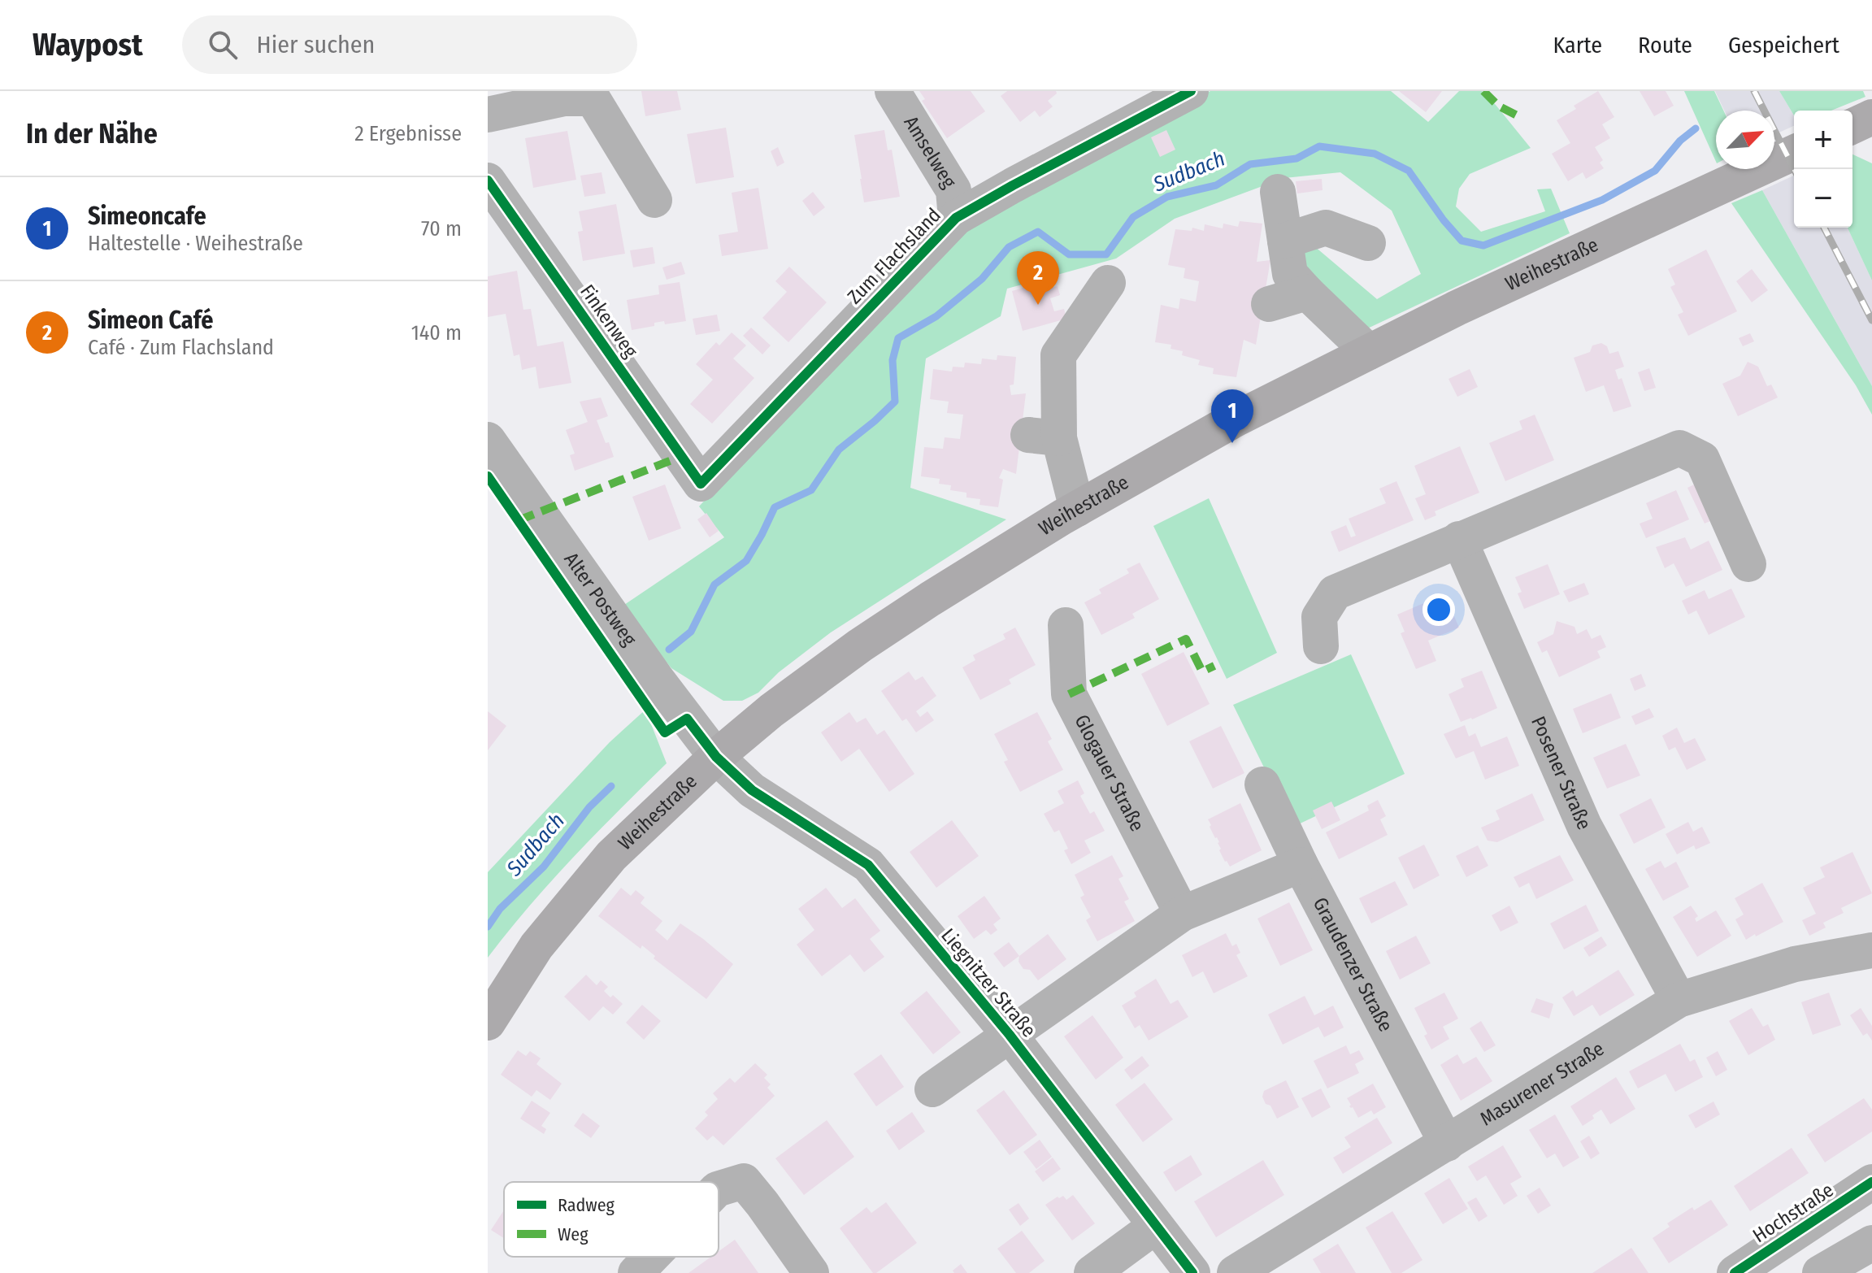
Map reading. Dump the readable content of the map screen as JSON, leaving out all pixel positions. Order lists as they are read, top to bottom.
{
  "streets": {
    "main road": ["Weihestraße"],
    "street": [
      "Amselweg",
      "Zum Flachsland",
      "Finkenweg",
      "Alter Postweg",
      "Glogauer Straße",
      "Posener Straße",
      "Graudenzer Straße",
      "Liegnitzer Straße",
      "Masurener Straße",
      "Hochstraße"
    ]
  },
  "crossings": [
    ["Amselweg", "Zum Flachsland"],
    ["Zum Flachsland", "Finkenweg"],
    ["Weihestraße", "Alter Postweg"],
    ["Weihestraße", "Liegnitzer Straße"],
    ["Alter Postweg", "Liegnitzer Straße"],
    ["Posener Straße", "Masurener Straße"],
    ["Graudenzer Straße", "Masurener Straße"]
  ],
  "water": ["Sudbach"],
  "legend": ["Radweg", "Weg"],
  "north": "top right",
  "page": {
    "header": "Waypost",
    "search": "Hier suchen",
    "nav": ["Karte", "Route", "Gespeichert"],
    "heading": ["In der Nähe", "2 Ergebnisse"],
    "map_buttons": ["+", "−"],
    "list": [
      {
        "mark": "1",
        "name": "Simeoncafe",
        "note": "Haltestelle · Weihestraße",
        "value": "70 m"
      },
      {
        "mark": "2",
        "name": "Simeon Café",
        "note": "Café · Zum Flachsland",
        "value": "140 m"
      }
    ],
    "pins": ["2", "1"]
  }
}
